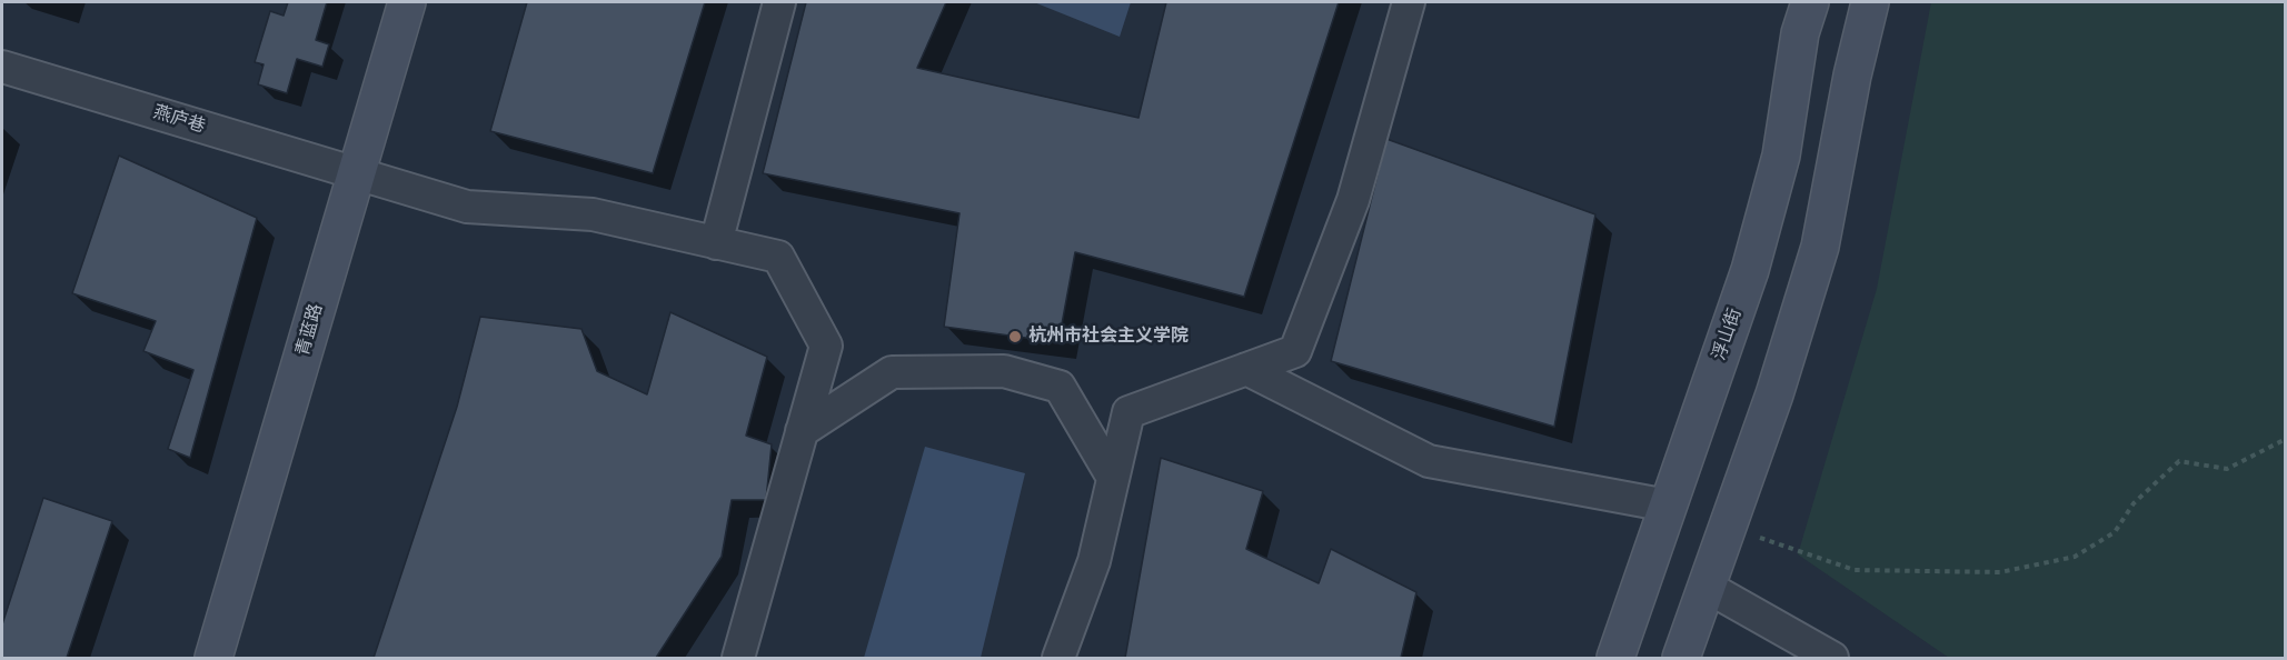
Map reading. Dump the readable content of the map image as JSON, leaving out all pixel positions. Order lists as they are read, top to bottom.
{
  "streets": {
    "main road": ["青蓝路", "浮山街"],
    "street": ["燕庐巷"]
  },
  "crossings": [
    ["燕庐巷", "青蓝路"]
  ],
  "places": ["杭州市社会主义学院"]
}
